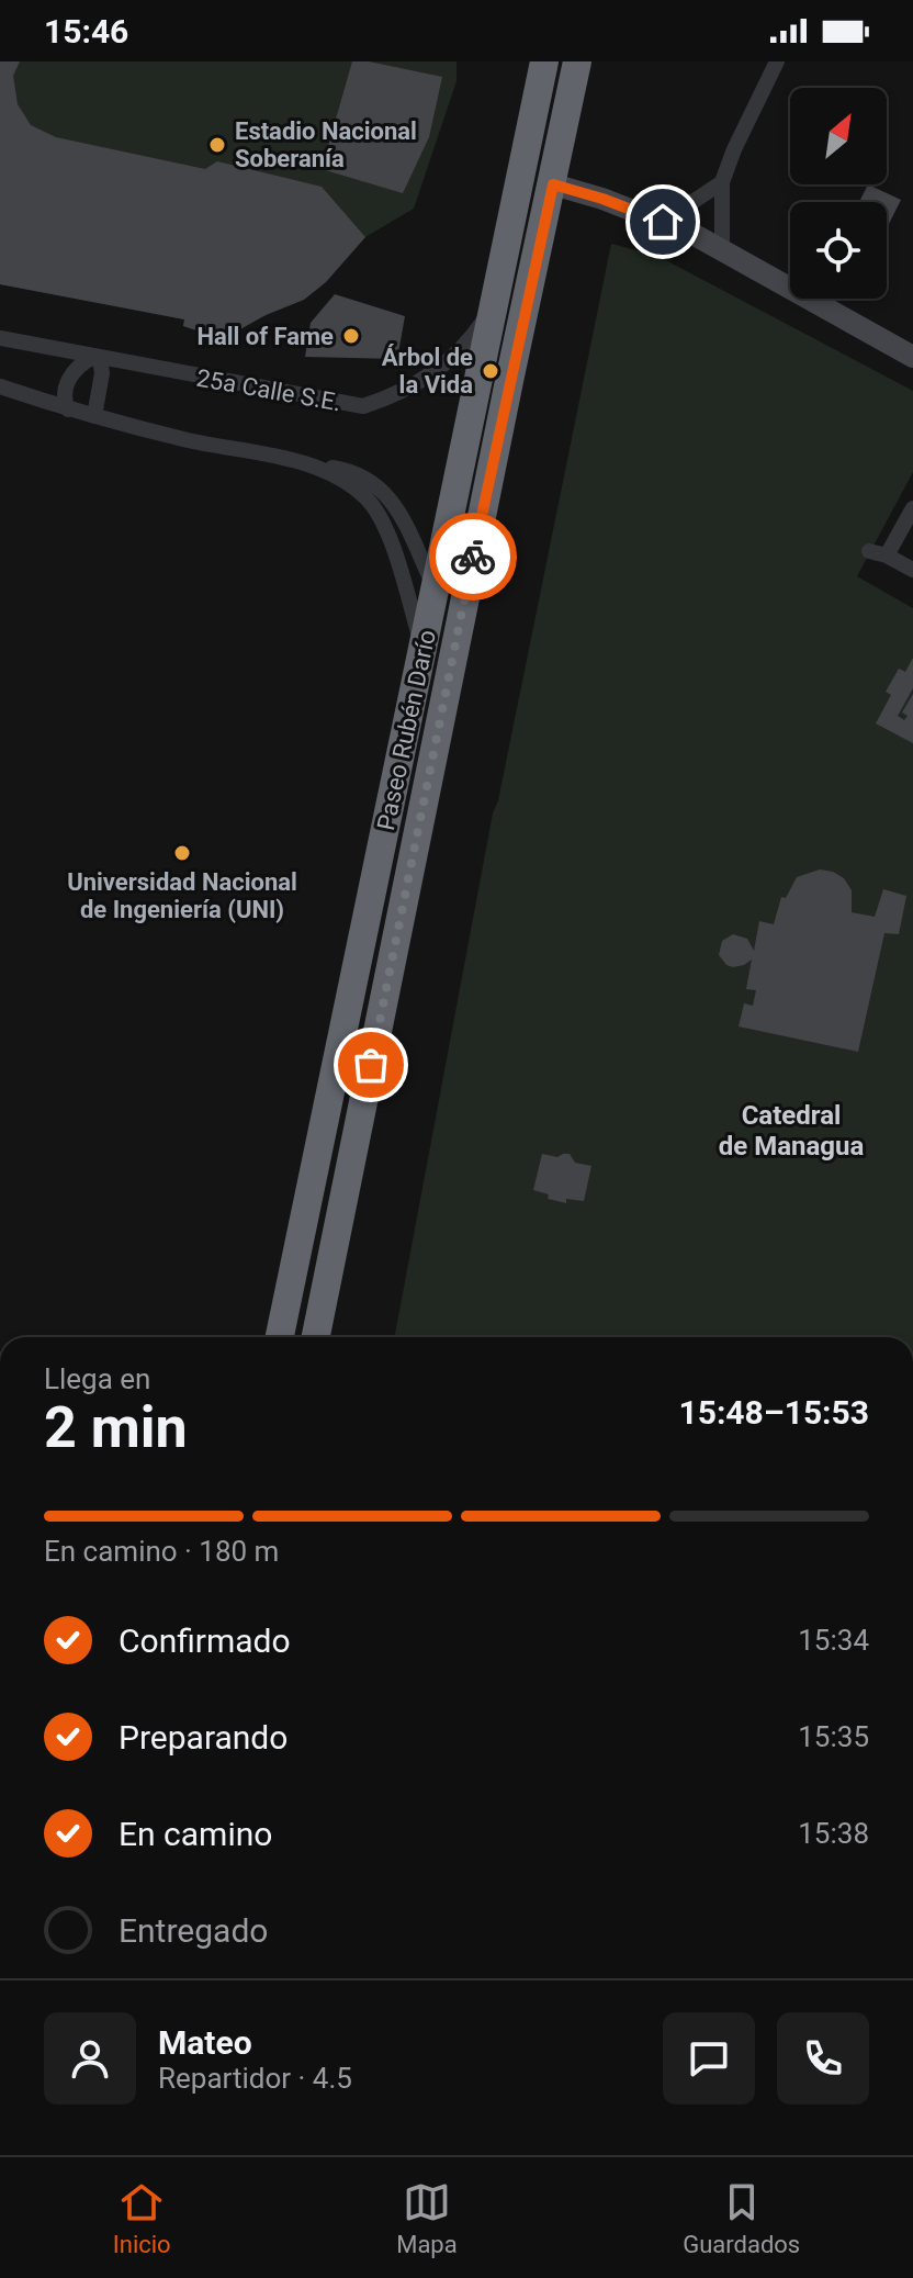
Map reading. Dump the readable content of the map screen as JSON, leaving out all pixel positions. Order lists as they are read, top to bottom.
{
  "streets": {
    "highway": ["Paseo Rubén Darío"],
    "street": ["25a Calle S.E."]
  },
  "crossings": [
    ["25a Calle S.E.", "Paseo Rubén Darío"]
  ],
  "districts": ["Catedral de Managua"],
  "places": [
    "Estadio Nacional Soberanía",
    "Hall of Fame",
    "Árbol de la Vida",
    "Universidad Nacional de Ingeniería (UNI)"
  ],
  "north": "top right",
  "page": {
    "status": "15:46",
    "heading": ["2 min", "Llega en", "15:48–15:53"],
    "panel": ["Mateo", "Repartidor · 4.5"],
    "bar": "En camino · 180 m",
    "list": [
      ["Confirmado", "15:34"],
      ["Preparando", "15:35"],
      ["En camino", "15:38"],
      "Entregado"
    ],
    "tabs": ["Inicio", "Mapa", "Guardados"]
  }
}
